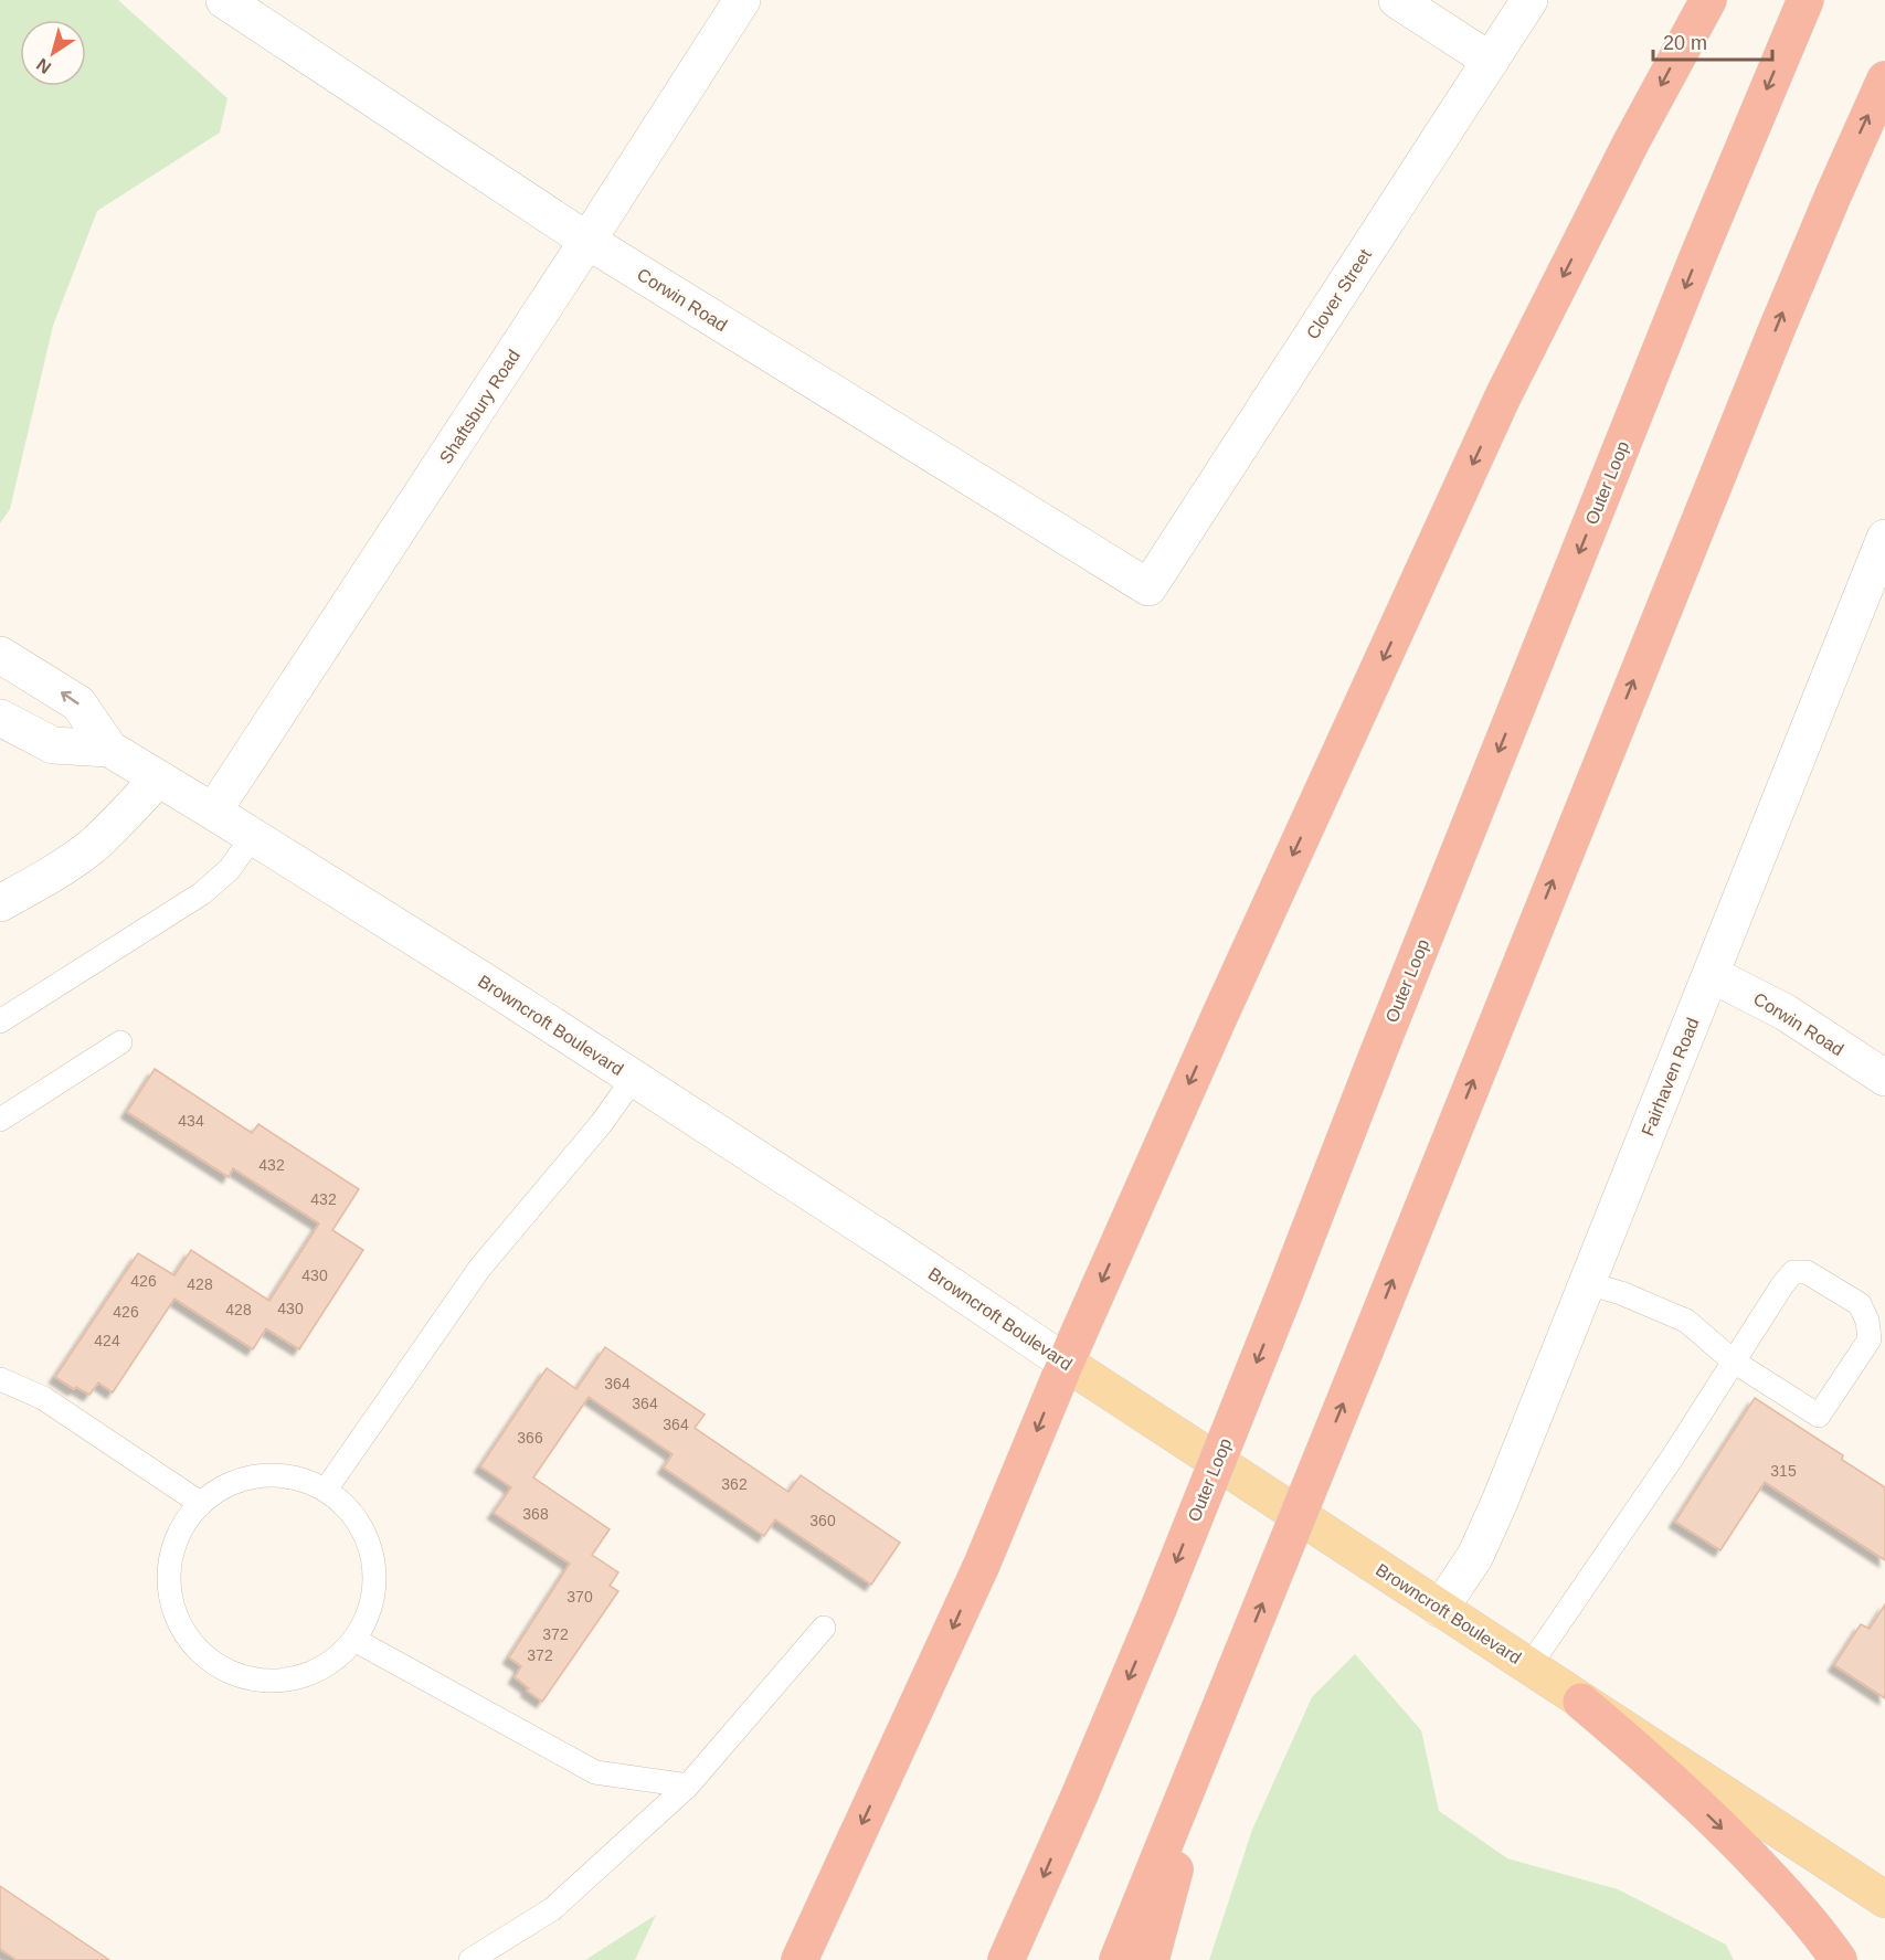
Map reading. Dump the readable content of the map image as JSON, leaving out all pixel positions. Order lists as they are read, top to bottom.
{
  "streets": {
    "highway": ["Outer Loop"],
    "main road": ["Browncroft Boulevard"],
    "street": [
      "Clover Street",
      "Corwin Road",
      "Shaftsbury Road",
      "Fairhaven Road"
    ]
  },
  "crossings": [
    ["Clover Street", "Corwin Road"],
    ["Corwin Road", "Shaftsbury Road"],
    ["Corwin Road", "Fairhaven Road"],
    ["Shaftsbury Road", "Browncroft Boulevard"],
    ["Browncroft Boulevard", "Fairhaven Road"]
  ],
  "house_numbers": [
    "434",
    "432",
    "432",
    "430",
    "426",
    "428",
    "430",
    "428",
    "426",
    "424",
    "364",
    "364",
    "364",
    "366",
    "315",
    "362",
    "368",
    "360",
    "370",
    "372",
    "372"
  ],
  "scale_bar": "20 m",
  "north": "bottom left"
}
